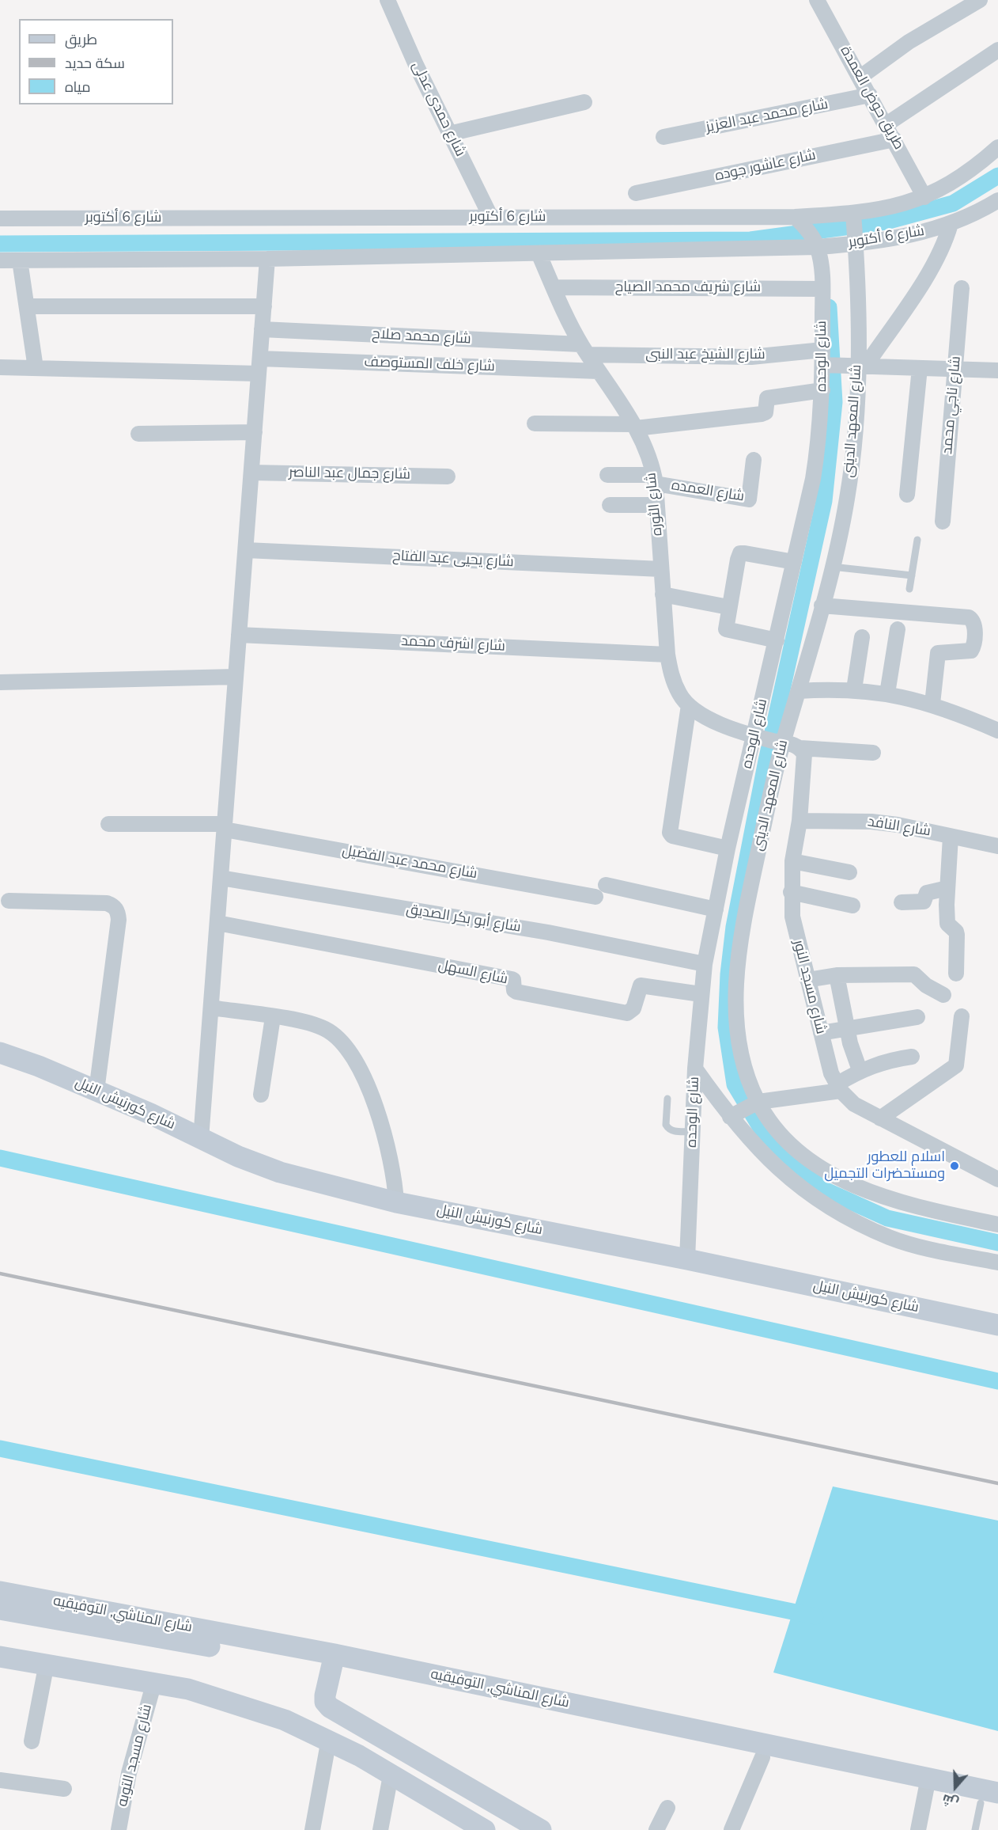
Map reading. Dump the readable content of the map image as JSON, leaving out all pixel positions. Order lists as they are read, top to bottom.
{
  "streets": {
    "main road": ["شارع كورنيش النيل", "شارع المناشي, التوفيقيه"],
    "street": [
      "طريق حوض العمدة",
      "شارع حمدى عدلى",
      "شارع محمد عبد العزيز",
      "شارع عاشور جوده",
      "شارع 6 أكتوبر",
      "شارع شريف محمد الصياح",
      "شارع محمد صلاح",
      "شارع الشيخ عبد النبى",
      "شارع الوحده",
      "شارع خلف المستوصف",
      "شارع ناجي محمد",
      "شارع المعهد الدينى",
      "شارع جمال عبد الناصر",
      "شارع العمده",
      "شارع الثوره",
      "شارع يحيى عبد الفتاح",
      "شارع اشرف محمد",
      "شارع النافد",
      "شارع محمد عبد الفضيل",
      "شارع أبو بكر الصديق",
      "شارع السهل",
      "شارع مسجد النور",
      "شارع مسجد التوبه"
    ]
  },
  "crossings": [
    ["طريق حوض العمدة", "شارع محمد عبد العزيز"],
    ["طريق حوض العمدة", "شارع عاشور جوده"],
    ["طريق حوض العمدة", "شارع 6 أكتوبر"],
    ["شارع حمدى عدلى", "شارع 6 أكتوبر"],
    ["شارع 6 أكتوبر", "شارع الوحده"],
    ["شارع 6 أكتوبر", "شارع المعهد الدينى"],
    ["شارع 6 أكتوبر", "شارع الثوره"],
    ["شارع شريف محمد الصياح", "شارع الوحده"],
    ["شارع شريف محمد الصياح", "شارع الثوره"],
    ["شارع محمد صلاح", "شارع الشيخ عبد النبى"],
    ["شارع محمد صلاح", "شارع الثوره"],
    ["شارع الشيخ عبد النبى", "شارع الوحده"],
    ["شارع الشيخ عبد النبى", "شارع ناجي محمد"],
    ["شارع الشيخ عبد النبى", "شارع المعهد الدينى"],
    ["شارع الشيخ عبد النبى", "شارع الثوره"],
    ["شارع الوحده", "شارع الثوره"],
    ["شارع الوحده", "شارع محمد عبد الفضيل"],
    ["شارع الوحده", "شارع أبو بكر الصديق"],
    ["شارع الوحده", "شارع السهل"],
    ["شارع الوحده", "شارع كورنيش النيل"],
    ["شارع خلف المستوصف", "شارع الثوره"],
    ["شارع العمده", "شارع الثوره"],
    ["شارع الثوره", "شارع يحيى عبد الفتاح"],
    ["شارع الثوره", "شارع اشرف محمد"],
    ["شارع النافد", "شارع مسجد النور"]
  ],
  "places": ["اسلام للعطور ومستحضرات التجميل"],
  "legend": ["طريق", "سكة حديد", "مياه"],
  "north": "bottom"
}
